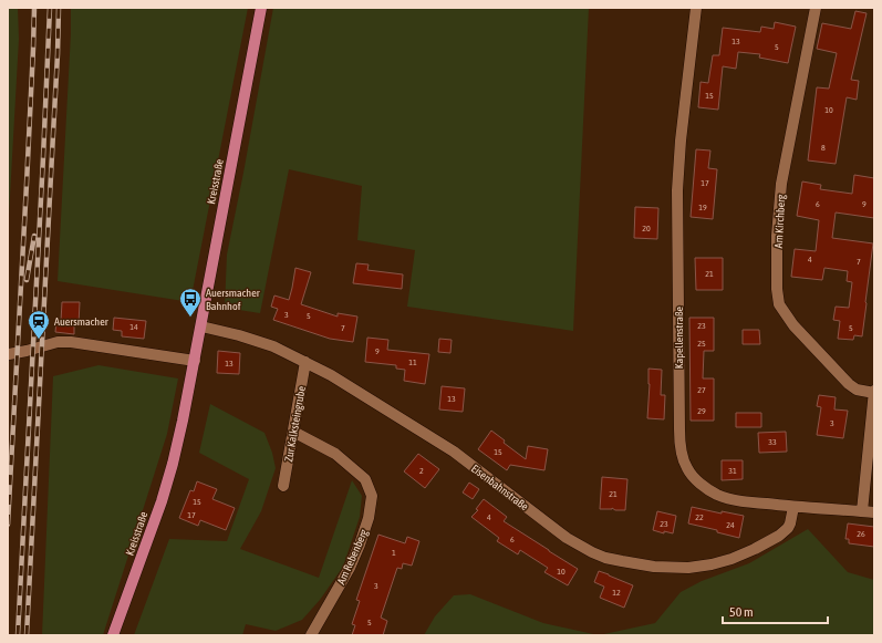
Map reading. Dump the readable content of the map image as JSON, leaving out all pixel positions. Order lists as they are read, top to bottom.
{
  "streets": {
    "main road": ["Kreisstraße"],
    "street": [
      "Am Kirchberg",
      "Kapellenstraße",
      "Zur Kalksteingrube",
      "Eisenbahnstraße",
      "Am Rebenberg"
    ]
  },
  "crossings": [
    ["Kreisstraße", "Eisenbahnstraße"],
    ["Kapellenstraße", "Eisenbahnstraße"],
    ["Zur Kalksteingrube", "Eisenbahnstraße"],
    ["Zur Kalksteingrube", "Am Rebenberg"]
  ],
  "places": {
    "bus stop": ["Auersmacher Bahnhof"],
    "station": ["Auersmacher"]
  },
  "house_numbers": [
    "13",
    "5",
    "15",
    "10",
    "8",
    "17",
    "6",
    "9",
    "19",
    "20",
    "4",
    "7",
    "21",
    "3",
    "5",
    "23",
    "14",
    "7",
    "5",
    "25",
    "9",
    "11",
    "13",
    "27",
    "13",
    "29",
    "3",
    "33",
    "15",
    "2",
    "31",
    "21",
    "15",
    "17",
    "4",
    "22",
    "23",
    "24",
    "26",
    "6",
    "1",
    "10",
    "3",
    "12",
    "5"
  ],
  "scale_bar": "50 m"
}
